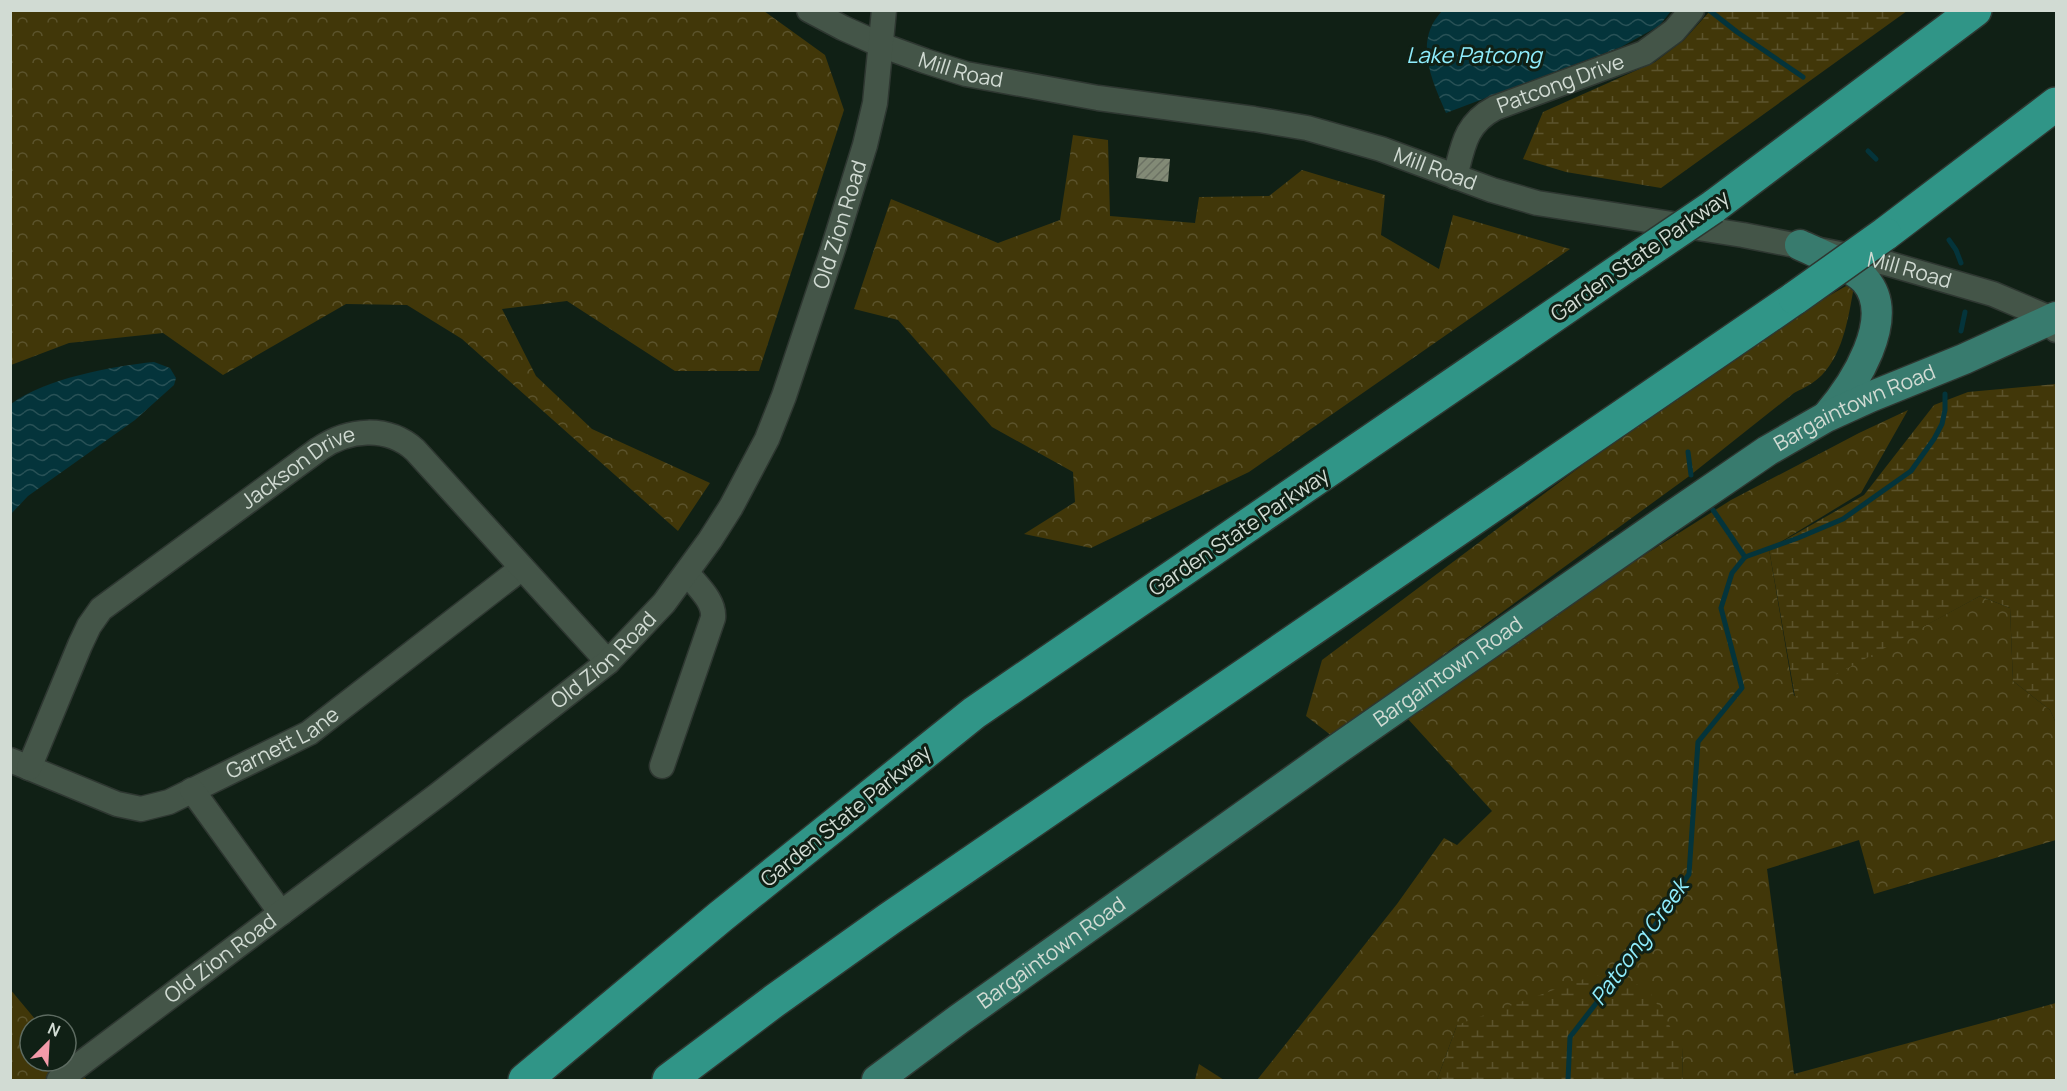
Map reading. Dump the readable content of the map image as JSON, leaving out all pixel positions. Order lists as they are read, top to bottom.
{
  "streets": {
    "highway": ["Garden State Parkway"],
    "main road": ["Bargaintown Road"],
    "street": [
      "Mill Road",
      "Patcong Drive",
      "Old Zion Road",
      "Jackson Drive",
      "Garnett Lane"
    ]
  },
  "crossings": [
    ["Mill Road", "Patcong Drive"],
    ["Mill Road", "Old Zion Road"],
    ["Mill Road", "Bargaintown Road"],
    ["Old Zion Road", "Jackson Drive"],
    ["Jackson Drive", "Garnett Lane"]
  ],
  "water": ["Lake Patcong", "Patcong Creek"],
  "north": "top right"
}
